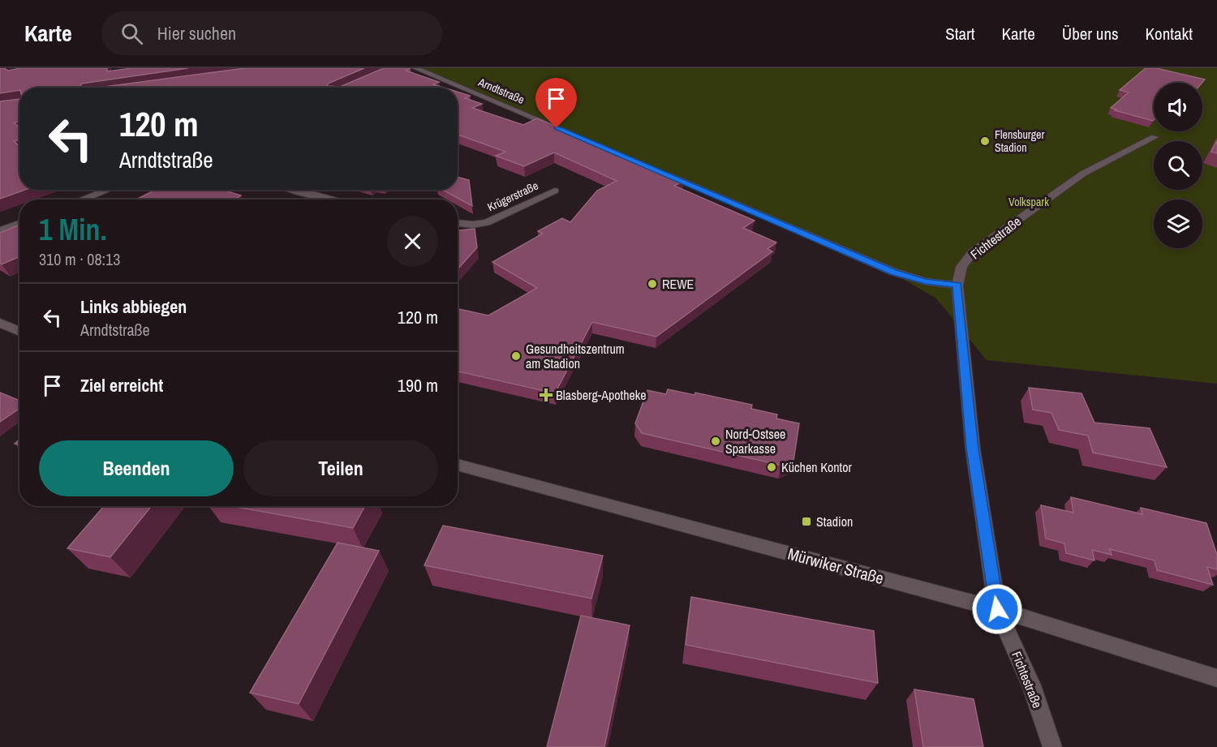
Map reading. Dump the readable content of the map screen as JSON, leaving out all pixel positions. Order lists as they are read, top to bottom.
{
  "streets": {
    "street": [
      "Arndtstraße",
      "Krügerstraße",
      "Fichtestraße",
      "Mürwiker Straße"
    ]
  },
  "crossings": [
    ["Fichtestraße", "Mürwiker Straße"]
  ],
  "parks": ["Volkspark"],
  "places": {
    "other": [
      "Flensburger Stadion",
      "REWE",
      "Gesundheitszentrum am Stadion",
      "Nord-Ostsee Sparkasse",
      "Küchen Kontor"
    ],
    "health": ["Blasberg-Apotheke"],
    "transit": ["Stadion"]
  },
  "page": {
    "header": "Karte",
    "search": "Hier suchen",
    "nav": [
      "Start",
      "Karte",
      "Über uns",
      "Kontakt"
    ],
    "turn": ["120 m", "Arndtstraße"],
    "heading": ["1 Min.", "310 m · 08:13"],
    "list": [
      {
        "name": "Links abbiegen",
        "note": "Arndtstraße",
        "value": "120 m"
      },
      {
        "name": "Ziel erreicht",
        "value": "190 m"
      }
    ],
    "buttons": ["Beenden", "Teilen"]
  }
}
